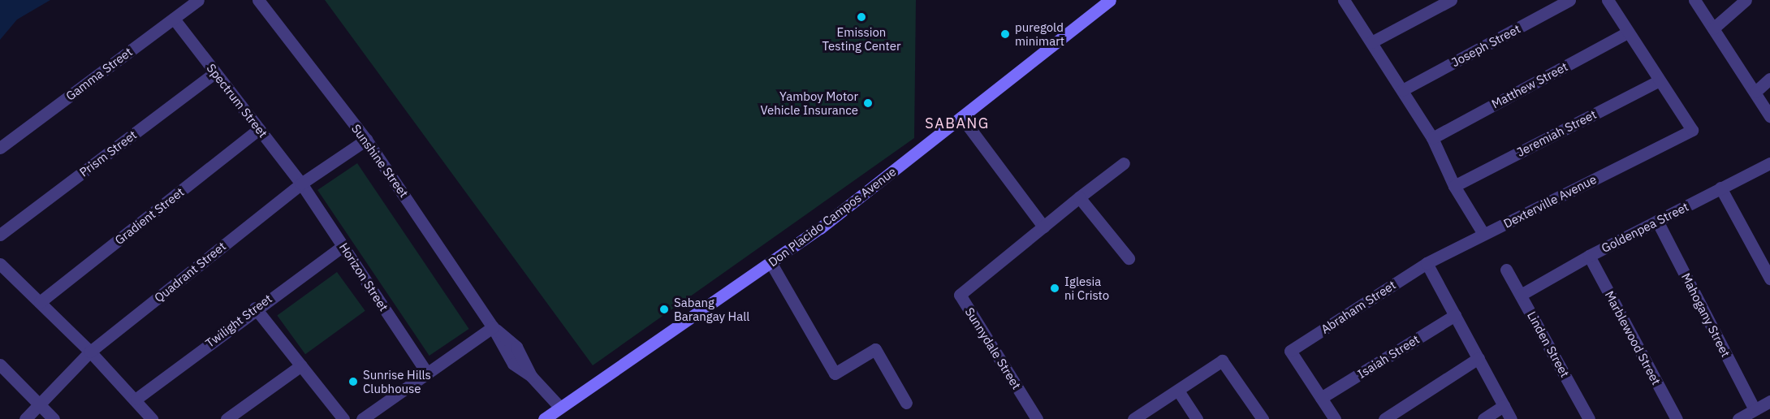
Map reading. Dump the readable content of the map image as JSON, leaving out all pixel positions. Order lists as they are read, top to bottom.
{
  "streets": {
    "main road": ["Don Placido Campos Avenue"],
    "street": [
      "Joseph Street",
      "Gamma Street",
      "Matthew Street",
      "Spectrum Street",
      "Jeremiah Street",
      "Prism Street",
      "Sunshine Street",
      "Dexterville Avenue",
      "Gradient Street",
      "Goldenpea Street",
      "Quadrant Street",
      "Horizon Street",
      "Abraham Street",
      "Mahogany Street",
      "Twilight Street",
      "Marblewood Street",
      "Linden Street",
      "Sunnydale Street",
      "Isaiah Street"
    ]
  },
  "crossings": [
    ["Gamma Street", "Spectrum Street"],
    ["Matthew Street", "Dexterville Avenue"],
    ["Spectrum Street", "Prism Street"],
    ["Spectrum Street", "Gradient Street"],
    ["Spectrum Street", "Quadrant Street"],
    ["Spectrum Street", "Horizon Street"],
    ["Jeremiah Street", "Dexterville Avenue"],
    ["Sunshine Street", "Don Placido Campos Avenue"],
    ["Sunshine Street", "Quadrant Street"],
    ["Dexterville Avenue", "Abraham Street"],
    ["Goldenpea Street", "Mahogany Street"],
    ["Goldenpea Street", "Marblewood Street"],
    ["Goldenpea Street", "Linden Street"],
    ["Quadrant Street", "Horizon Street"],
    ["Horizon Street", "Twilight Street"],
    ["Abraham Street", "Isaiah Street"]
  ],
  "districts": ["SABANG"],
  "places": [
    "Emission Testing Center",
    "puregold minimart",
    "Yamboy Motor Vehicle Insurance",
    "Iglesia ni Cristo",
    "Sabang Barangay Hall",
    "Sunrise Hills Clubhouse"
  ]
}
